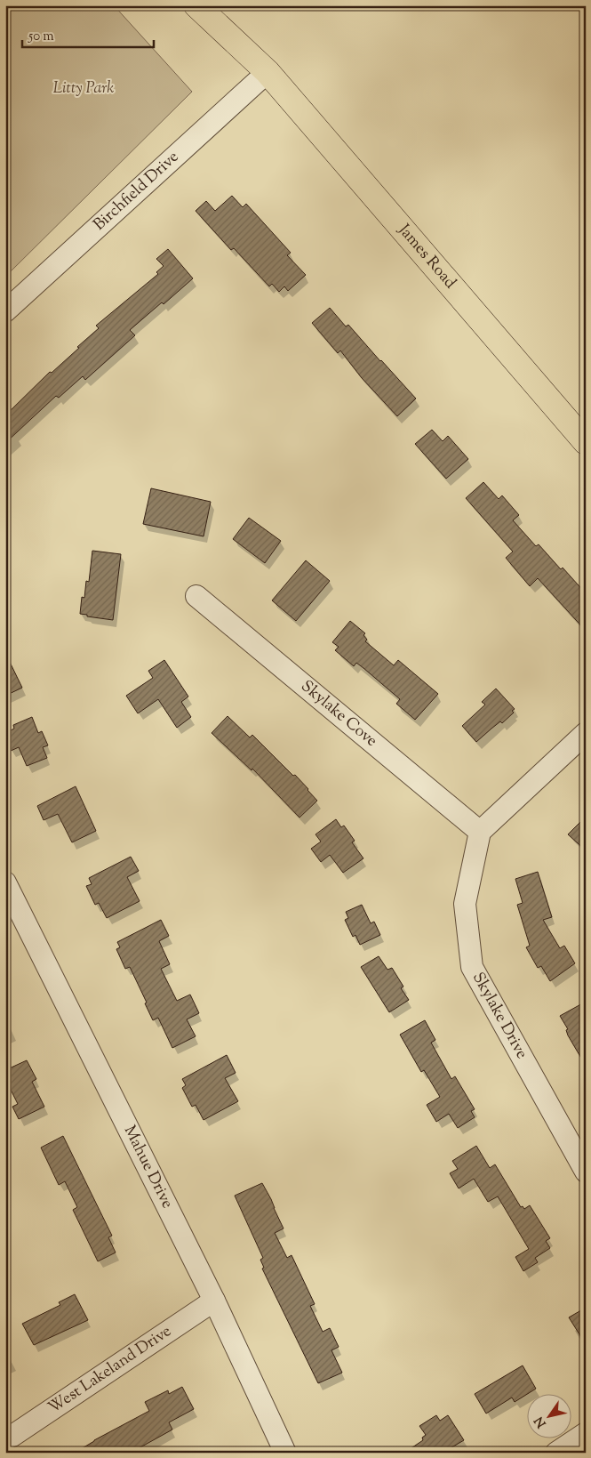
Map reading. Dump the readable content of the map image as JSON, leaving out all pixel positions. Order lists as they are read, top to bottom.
{
  "streets": {
    "main road": ["James Road"],
    "street": [
      "Birchfield Drive",
      "Skylake Cove",
      "Skylake Drive",
      "Mahue Drive",
      "West Lakeland Drive"
    ]
  },
  "crossings": [
    ["Birchfield Drive", "James Road"],
    ["Skylake Cove", "Skylake Drive"],
    ["Mahue Drive", "West Lakeland Drive"]
  ],
  "parks": ["Litty Park"],
  "scale_bar": "50 m",
  "north": "bottom left"
}
